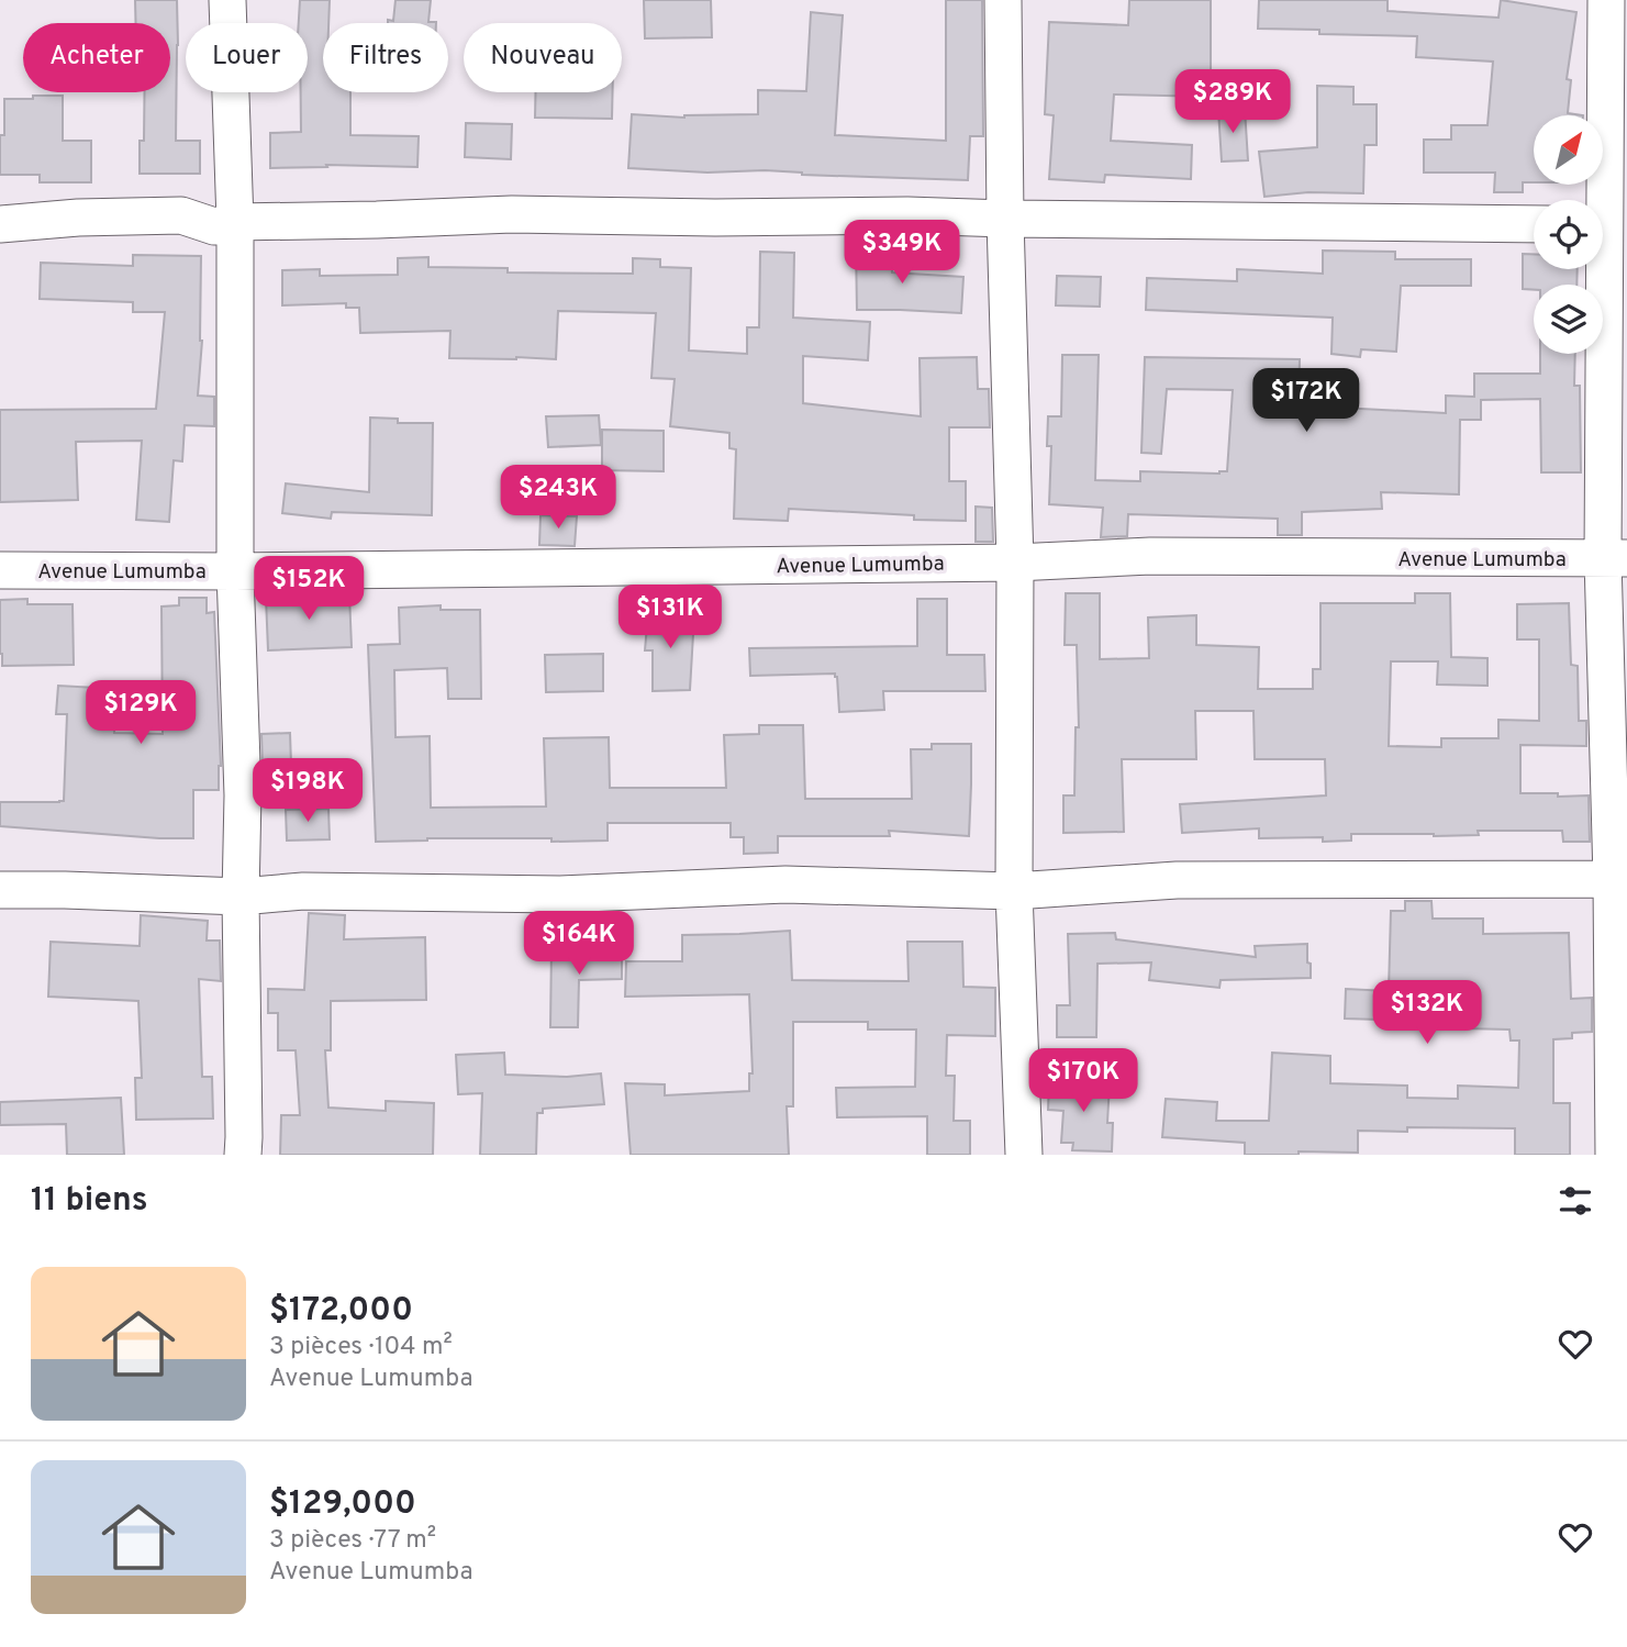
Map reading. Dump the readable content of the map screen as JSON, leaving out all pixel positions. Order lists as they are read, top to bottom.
{
  "streets": {
    "street": ["Avenue Lumumba"]
  },
  "north": "top right",
  "page": {
    "chip": [
      "Acheter",
      "Louer",
      "Filtres",
      "Nouveau"
    ],
    "price": [
      "$289K",
      "$349K",
      "$172K",
      "$243K",
      "$152K",
      "$131K",
      "$129K",
      "$198K",
      "$164K",
      "$132K",
      "$170K"
    ],
    "heading": "11 biens",
    "list": [
      {
        "name": "$172,000",
        "note": "3 pièces · 104 m² · Avenue Lumumba"
      },
      {
        "name": "$129,000",
        "note": "3 pièces · 77 m² · Avenue Lumumba"
      }
    ]
  }
}
